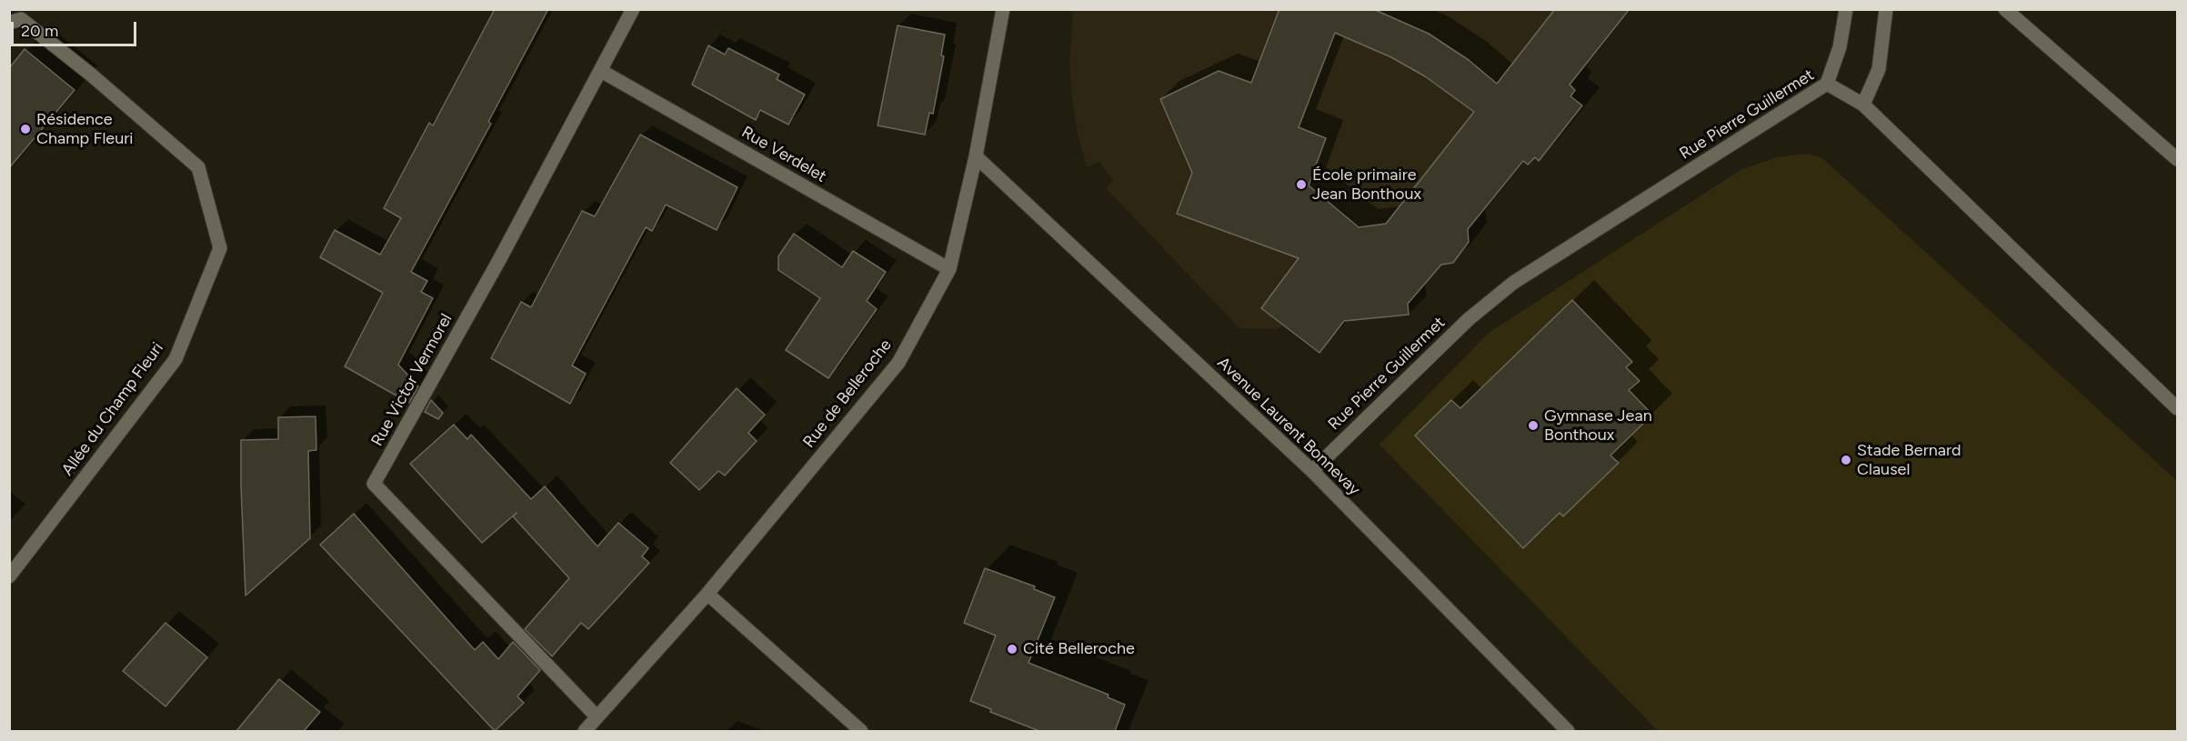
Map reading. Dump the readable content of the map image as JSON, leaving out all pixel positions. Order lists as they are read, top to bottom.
{
  "streets": {
    "street": [
      "Rue Pierre Guillermet",
      "Rue Verdelet",
      "Rue Victor Vermorel",
      "Rue de Belleroche",
      "Allée du Champ Fleuri",
      "Avenue Laurent Bonnevay"
    ]
  },
  "crossings": [
    ["Rue Pierre Guillermet", "Avenue Laurent Bonnevay"],
    ["Rue Verdelet", "Rue Victor Vermorel"],
    ["Rue Verdelet", "Rue de Belleroche"],
    ["Rue Victor Vermorel", "Rue de Belleroche"],
    ["Rue de Belleroche", "Avenue Laurent Bonnevay"]
  ],
  "places": [
    "Résidence Champ Fleuri",
    "École primaire Jean Bonthoux",
    "Gymnase Jean Bonthoux",
    "Stade Bernard Clausel",
    "Cité Belleroche"
  ],
  "scale_bar": "20 m"
}
